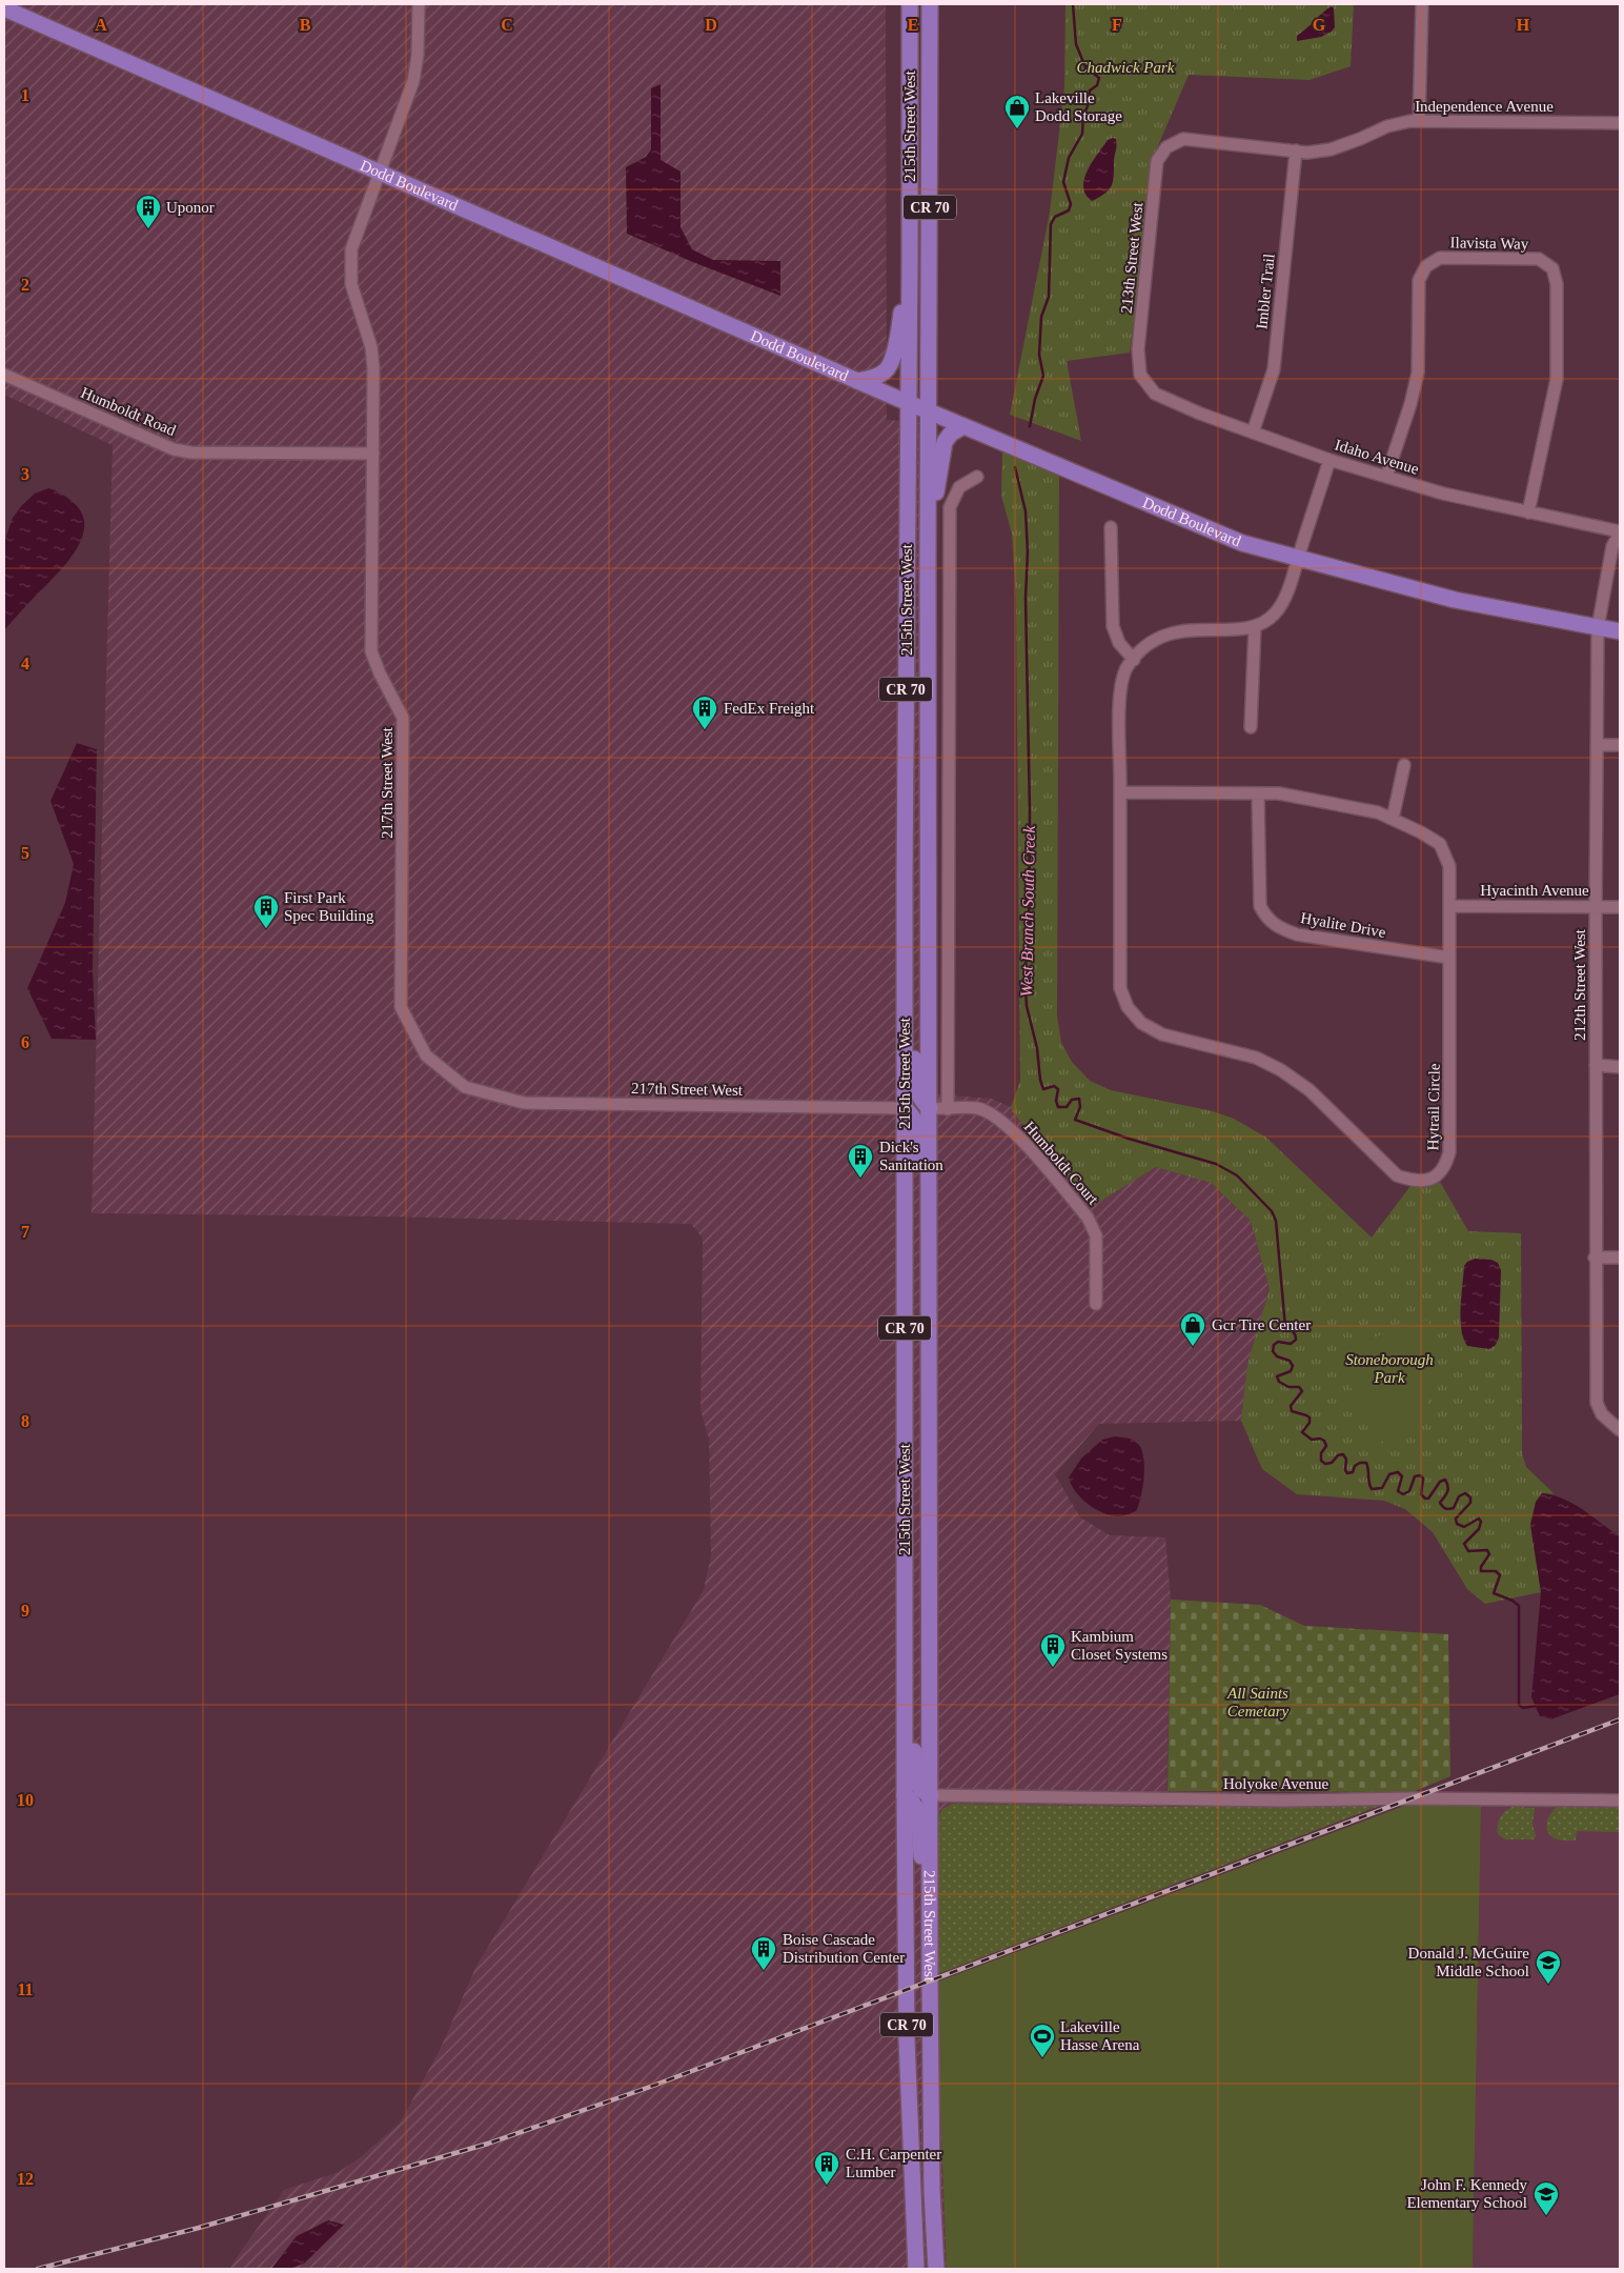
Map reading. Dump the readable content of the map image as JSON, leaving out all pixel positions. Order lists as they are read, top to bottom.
{
  "streets": {
    "main road": ["215th Street West", "Dodd Boulevard", "CR 70"],
    "street": [
      "Independence Avenue",
      "Ilavista Way",
      "213th Street West",
      "Imbler Trail",
      "Humboldt Road",
      "Idaho Avenue",
      "217th Street West",
      "Hyacinth Avenue",
      "Hyalite Drive",
      "212th Street West",
      "Hytrail Circle",
      "Humboldt Court",
      "Holyoke Avenue"
    ]
  },
  "crossings": [
    ["Independence Avenue", "213th Street West"],
    ["Independence Avenue", "Imbler Trail"],
    ["215th Street West", "Dodd Boulevard"],
    ["215th Street West", "217th Street West"],
    ["215th Street West", "Humboldt Court"],
    ["215th Street West", "Holyoke Avenue"],
    ["Dodd Boulevard", "217th Street West"],
    ["Dodd Boulevard", "212th Street West"],
    ["Dodd Boulevard", "Hytrail Circle"],
    ["Ilavista Way", "Idaho Avenue"],
    ["213th Street West", "Idaho Avenue"],
    ["Imbler Trail", "Idaho Avenue"],
    ["Humboldt Road", "217th Street West"],
    ["Idaho Avenue", "212th Street West"],
    ["Hyacinth Avenue", "212th Street West"],
    ["Hyacinth Avenue", "Hytrail Circle"],
    ["Hyalite Drive", "Hytrail Circle"]
  ],
  "water": ["West Branch South Creek"],
  "parks": ["Chadwick Park", "Stoneborough Park", "All Saints Cemetary"],
  "places": {
    "shop": ["Lakeville Dodd Storage", "Gcr Tire Center"],
    "building": [
      "Uponor",
      "FedEx Freight",
      "First Park Spec Building",
      "Dick's Sanitation",
      "Kambium Closet Systems",
      "Boise Cascade Distribution Center",
      "C.H. Carpenter Lumber"
    ],
    "school or university": ["Donald J. McGuire Middle School", "John F. Kennedy Elementary School"],
    "sports": ["Lakeville Hasse Arena"]
  },
  "grid": {
    "columns": [
      "A",
      "B",
      "C",
      "D",
      "E",
      "F",
      "G",
      "H"
    ],
    "rows": [
      "1",
      "2",
      "3",
      "4",
      "5",
      "6",
      "7",
      "8",
      "9",
      "10",
      "11",
      "12"
    ]
  }
}
